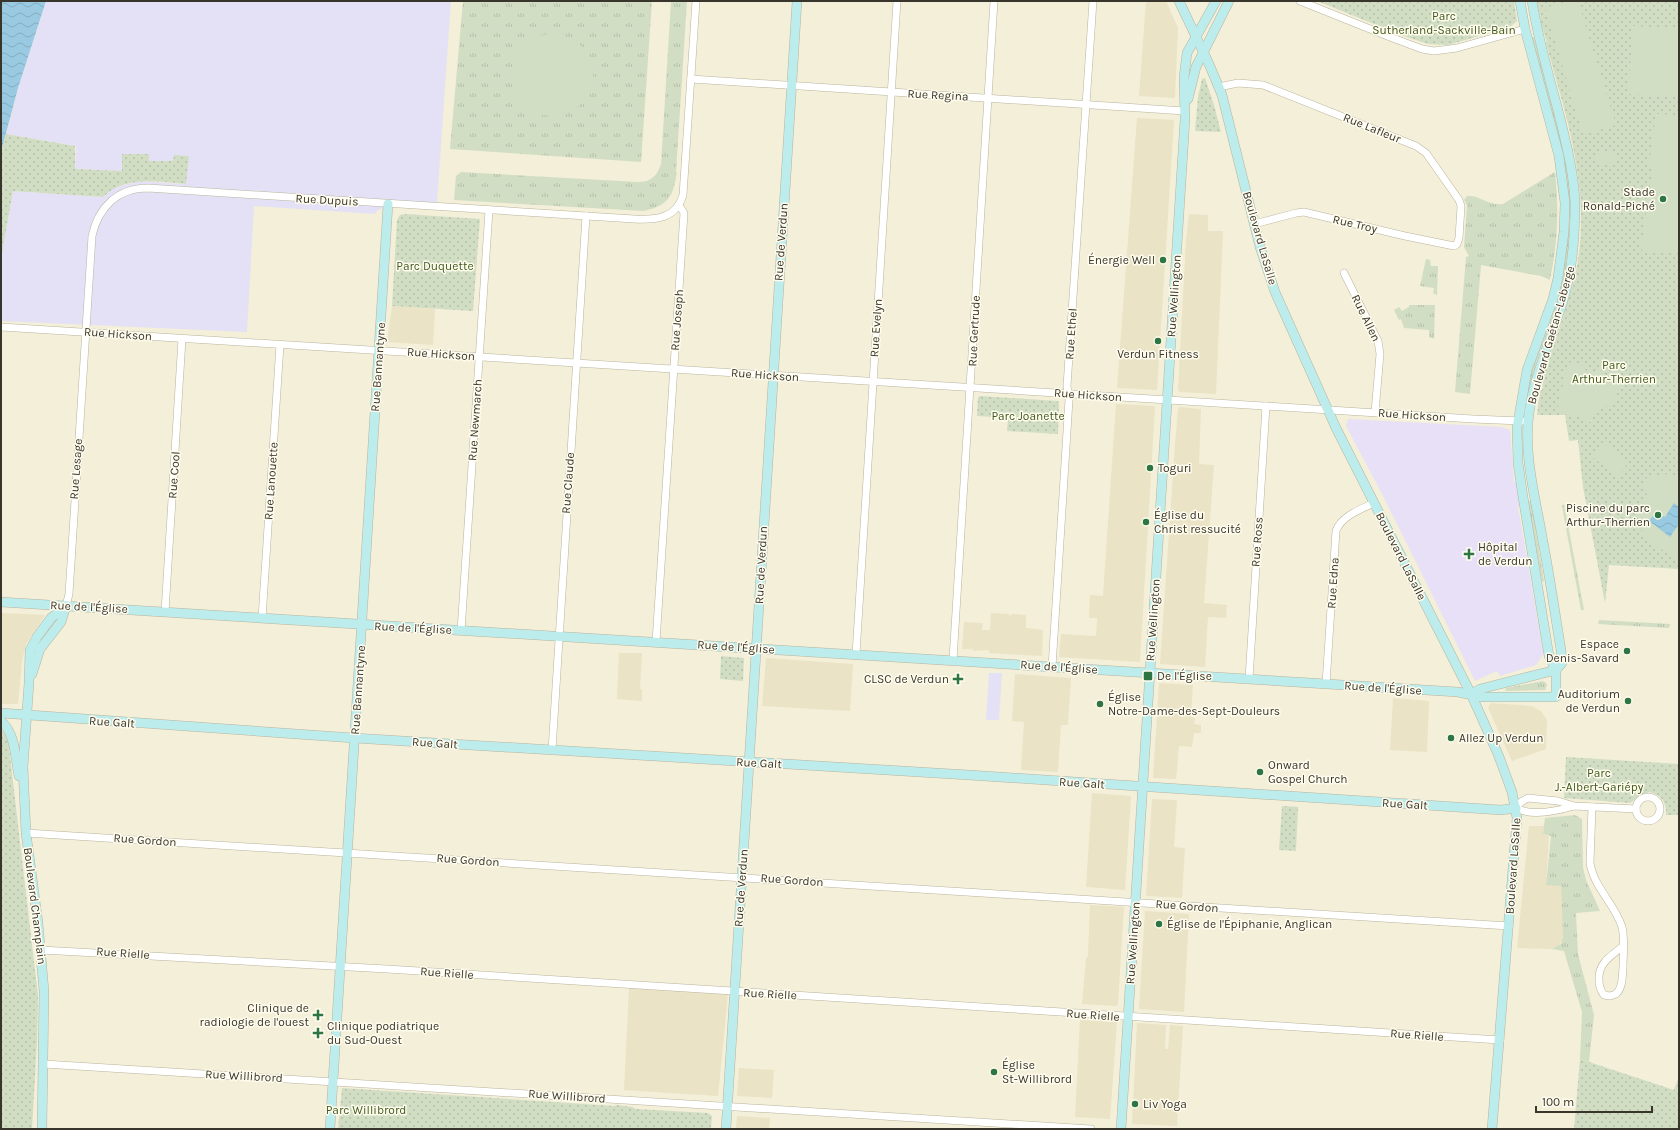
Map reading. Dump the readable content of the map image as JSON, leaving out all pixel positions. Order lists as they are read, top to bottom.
{
  "streets": {
    "main road": [
      "Boulevard LaSalle",
      "Rue de Verdun",
      "Rue Wellington",
      "Boulevard Gaétan-Laberge",
      "Rue Bannantyne",
      "Rue de l'Église",
      "Rue Galt",
      "Boulevard Champlain"
    ],
    "street": [
      "Rue Regina",
      "Rue Lafleur",
      "Rue Dupuis",
      "Rue Troy",
      "Rue Allen",
      "Rue Joseph",
      "Rue Evelyn",
      "Rue Gertrude",
      "Rue Hickson",
      "Rue Ethel",
      "Rue Newmarch",
      "Rue Lesage",
      "Rue Cool",
      "Rue Lanouette",
      "Rue Claude",
      "Rue Ross",
      "Rue Edna",
      "Rue Gordon",
      "Rue Rielle",
      "Rue Willibrord"
    ]
  },
  "crossings": [
    ["Rue Regina", "Rue de Verdun"],
    ["Rue Regina", "Rue Wellington"],
    ["Rue Regina", "Rue Joseph"],
    ["Rue Regina", "Rue Evelyn"],
    ["Rue Regina", "Rue Gertrude"],
    ["Rue Regina", "Rue Ethel"],
    ["Rue Lafleur", "Rue Troy"],
    ["Rue Lafleur", "Boulevard LaSalle"],
    ["Rue Dupuis", "Rue Joseph"],
    ["Rue Dupuis", "Rue Hickson"],
    ["Rue Dupuis", "Rue Bannantyne"],
    ["Rue Dupuis", "Rue Newmarch"],
    ["Rue Dupuis", "Rue Lesage"],
    ["Rue Dupuis", "Rue Claude"],
    ["Rue Troy", "Boulevard LaSalle"],
    ["Boulevard LaSalle", "Rue Wellington"],
    ["Boulevard LaSalle", "Rue Hickson"],
    ["Boulevard LaSalle", "Rue Edna"],
    ["Boulevard LaSalle", "Rue de l'Église"],
    ["Boulevard LaSalle", "Rue Galt"],
    ["Boulevard LaSalle", "Rue Gordon"],
    ["Boulevard LaSalle", "Rue Rielle"],
    ["Rue de Verdun", "Rue Hickson"],
    ["Rue de Verdun", "Rue de l'Église"],
    ["Rue de Verdun", "Rue Galt"],
    ["Rue de Verdun", "Rue Gordon"],
    ["Rue de Verdun", "Rue Rielle"],
    ["Rue de Verdun", "Rue Willibrord"],
    ["Rue Wellington", "Rue Hickson"],
    ["Rue Wellington", "Rue de l'Église"],
    ["Rue Wellington", "Rue Galt"],
    ["Rue Wellington", "Rue Gordon"],
    ["Rue Wellington", "Rue Rielle"],
    ["Rue Allen", "Rue Hickson"],
    ["Rue Joseph", "Rue Hickson"],
    ["Rue Joseph", "Rue de l'Église"],
    ["Rue Evelyn", "Rue Hickson"],
    ["Rue Evelyn", "Rue de l'Église"],
    ["Rue Gertrude", "Rue Hickson"],
    ["Rue Gertrude", "Rue de l'Église"],
    ["Rue Hickson", "Rue Ethel"],
    ["Rue Hickson", "Boulevard Gaétan-Laberge"],
    ["Rue Hickson", "Rue Bannantyne"],
    ["Rue Hickson", "Rue Newmarch"],
    ["Rue Hickson", "Rue Lesage"],
    ["Rue Hickson", "Rue Cool"],
    ["Rue Hickson", "Rue Lanouette"],
    ["Rue Hickson", "Rue Claude"],
    ["Rue Hickson", "Rue Ross"],
    ["Rue Ethel", "Rue de l'Église"],
    ["Boulevard Gaétan-Laberge", "Rue de l'Église"],
    ["Rue Bannantyne", "Rue de l'Église"],
    ["Rue Bannantyne", "Rue Galt"],
    ["Rue Bannantyne", "Rue Gordon"],
    ["Rue Bannantyne", "Rue Rielle"],
    ["Rue Bannantyne", "Rue Willibrord"],
    ["Rue Newmarch", "Rue de l'Église"],
    ["Rue Lesage", "Rue de l'Église"],
    ["Rue Lesage", "Boulevard Champlain"],
    ["Rue Cool", "Rue de l'Église"],
    ["Rue Lanouette", "Rue de l'Église"],
    ["Rue Claude", "Rue de l'Église"],
    ["Rue Claude", "Rue Galt"],
    ["Rue Ross", "Rue de l'Église"],
    ["Rue Edna", "Rue de l'Église"],
    ["Rue de l'Église", "Boulevard Champlain"],
    ["Rue Galt", "Boulevard Champlain"],
    ["Rue Gordon", "Boulevard Champlain"],
    ["Boulevard Champlain", "Rue Rielle"],
    ["Boulevard Champlain", "Rue Willibrord"]
  ],
  "parks": [
    "Parc Sutherland-Sackville-Bain",
    "Parc Duquette",
    "Parc Arthur-Therrien",
    "Parc Joanette",
    "Parc J.-Albert-Gariépy",
    "Parc Willibrord"
  ],
  "places": {
    "other": [
      "Stade Ronald-Piché",
      "Énergie Well",
      "Verdun Fitness",
      "Toguri",
      "Piscine du parc Arthur-Therrien",
      "Église du Christ ressucité",
      "Espace Denis-Savard",
      "Auditorium de Verdun",
      "Église Notre-Dame-des-Sept-Douleurs",
      "Allez Up Verdun",
      "Onward Gospel Church",
      "Église de l'Épiphanie, Anglican",
      "Église St-Willibrord",
      "Liv Yoga"
    ],
    "health": [
      "Hôpital de Verdun",
      "CLSC de Verdun",
      "Clinique de radiologie de l'ouest",
      "Clinique podiatrique du Sud-Ouest"
    ],
    "transit": ["De l'Église"]
  },
  "scale_bar": "100 m"
}
